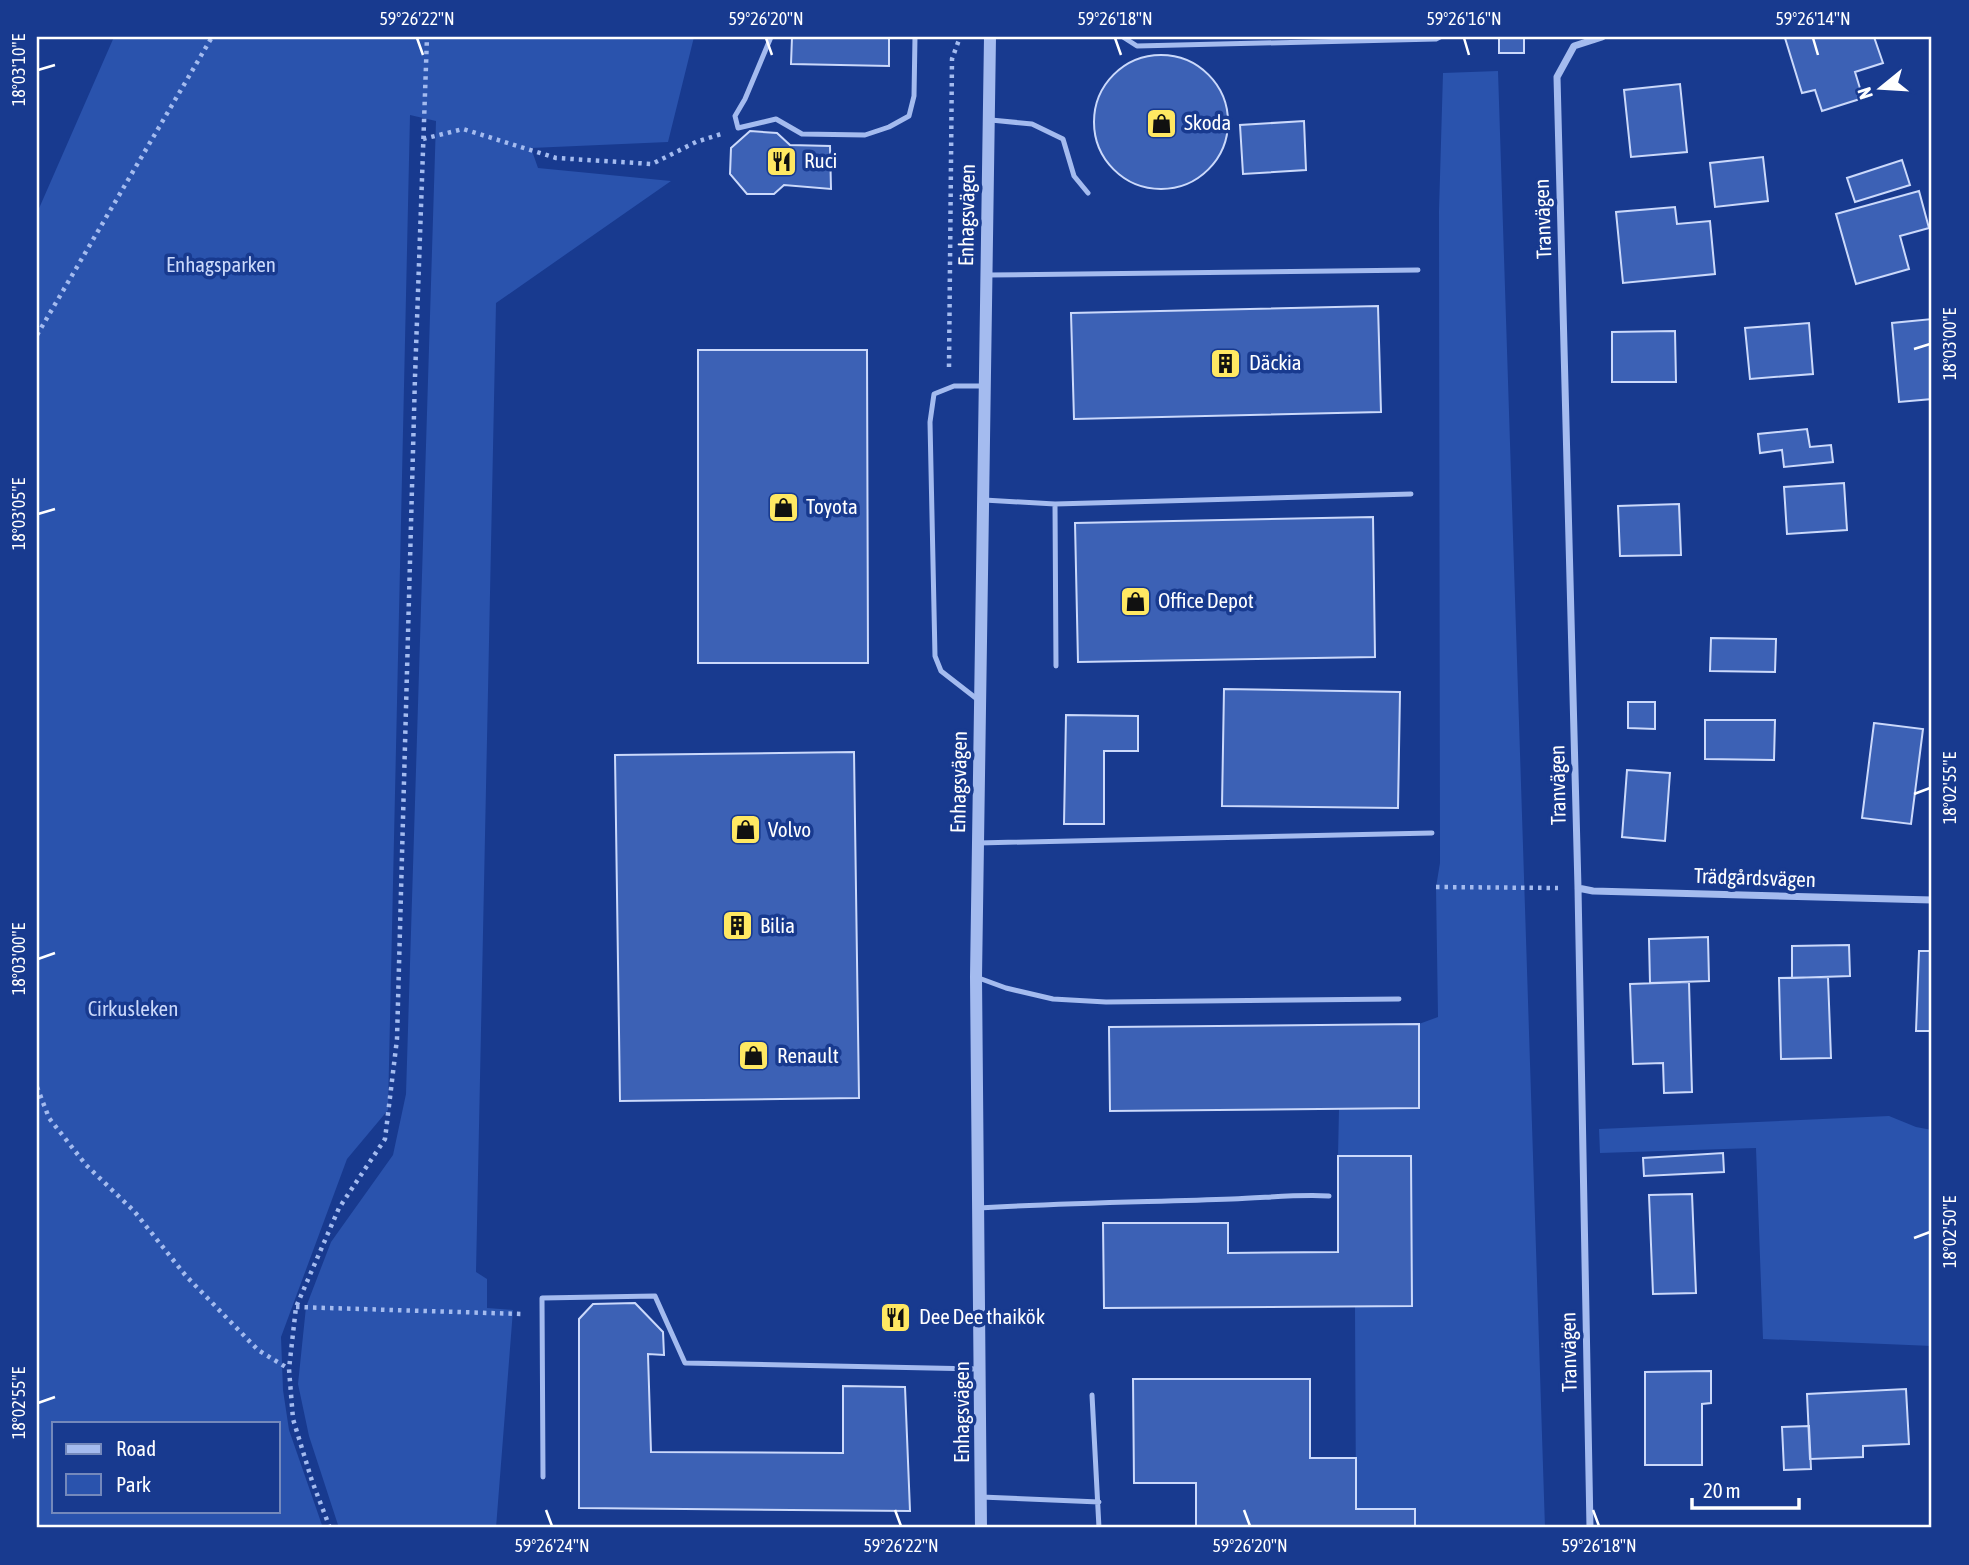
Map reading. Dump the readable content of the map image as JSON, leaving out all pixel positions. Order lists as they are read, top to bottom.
{
  "streets": {
    "street": ["Enhagsvägen", "Tranvägen", "Trädgårdsvägen"]
  },
  "crossings": [
    ["Tranvägen", "Trädgårdsvägen"]
  ],
  "parks": ["Enhagsparken", "Cirkusleken"],
  "places": {
    "shop": [
      "Skoda",
      "Toyota",
      "Office Depot",
      "Volvo",
      "Renault"
    ],
    "restaurant": ["Ruci", "Dee Dee thaikök"],
    "building": ["Däckia", "Bilia"]
  },
  "legend": ["Road", "Park"],
  "scale_bar": "20 m",
  "north": "left",
  "coordinates": [
    "59°26'22\"N",
    "59°26'20\"N",
    "59°26'18\"N",
    "59°26'16\"N",
    "59°26'14\"N",
    "18°03'10\"E",
    "18°03'00\"E",
    "18°03'05\"E",
    "18°02'55\"E",
    "18°02'50\"E",
    "59°26'24\"N"
  ]
}
